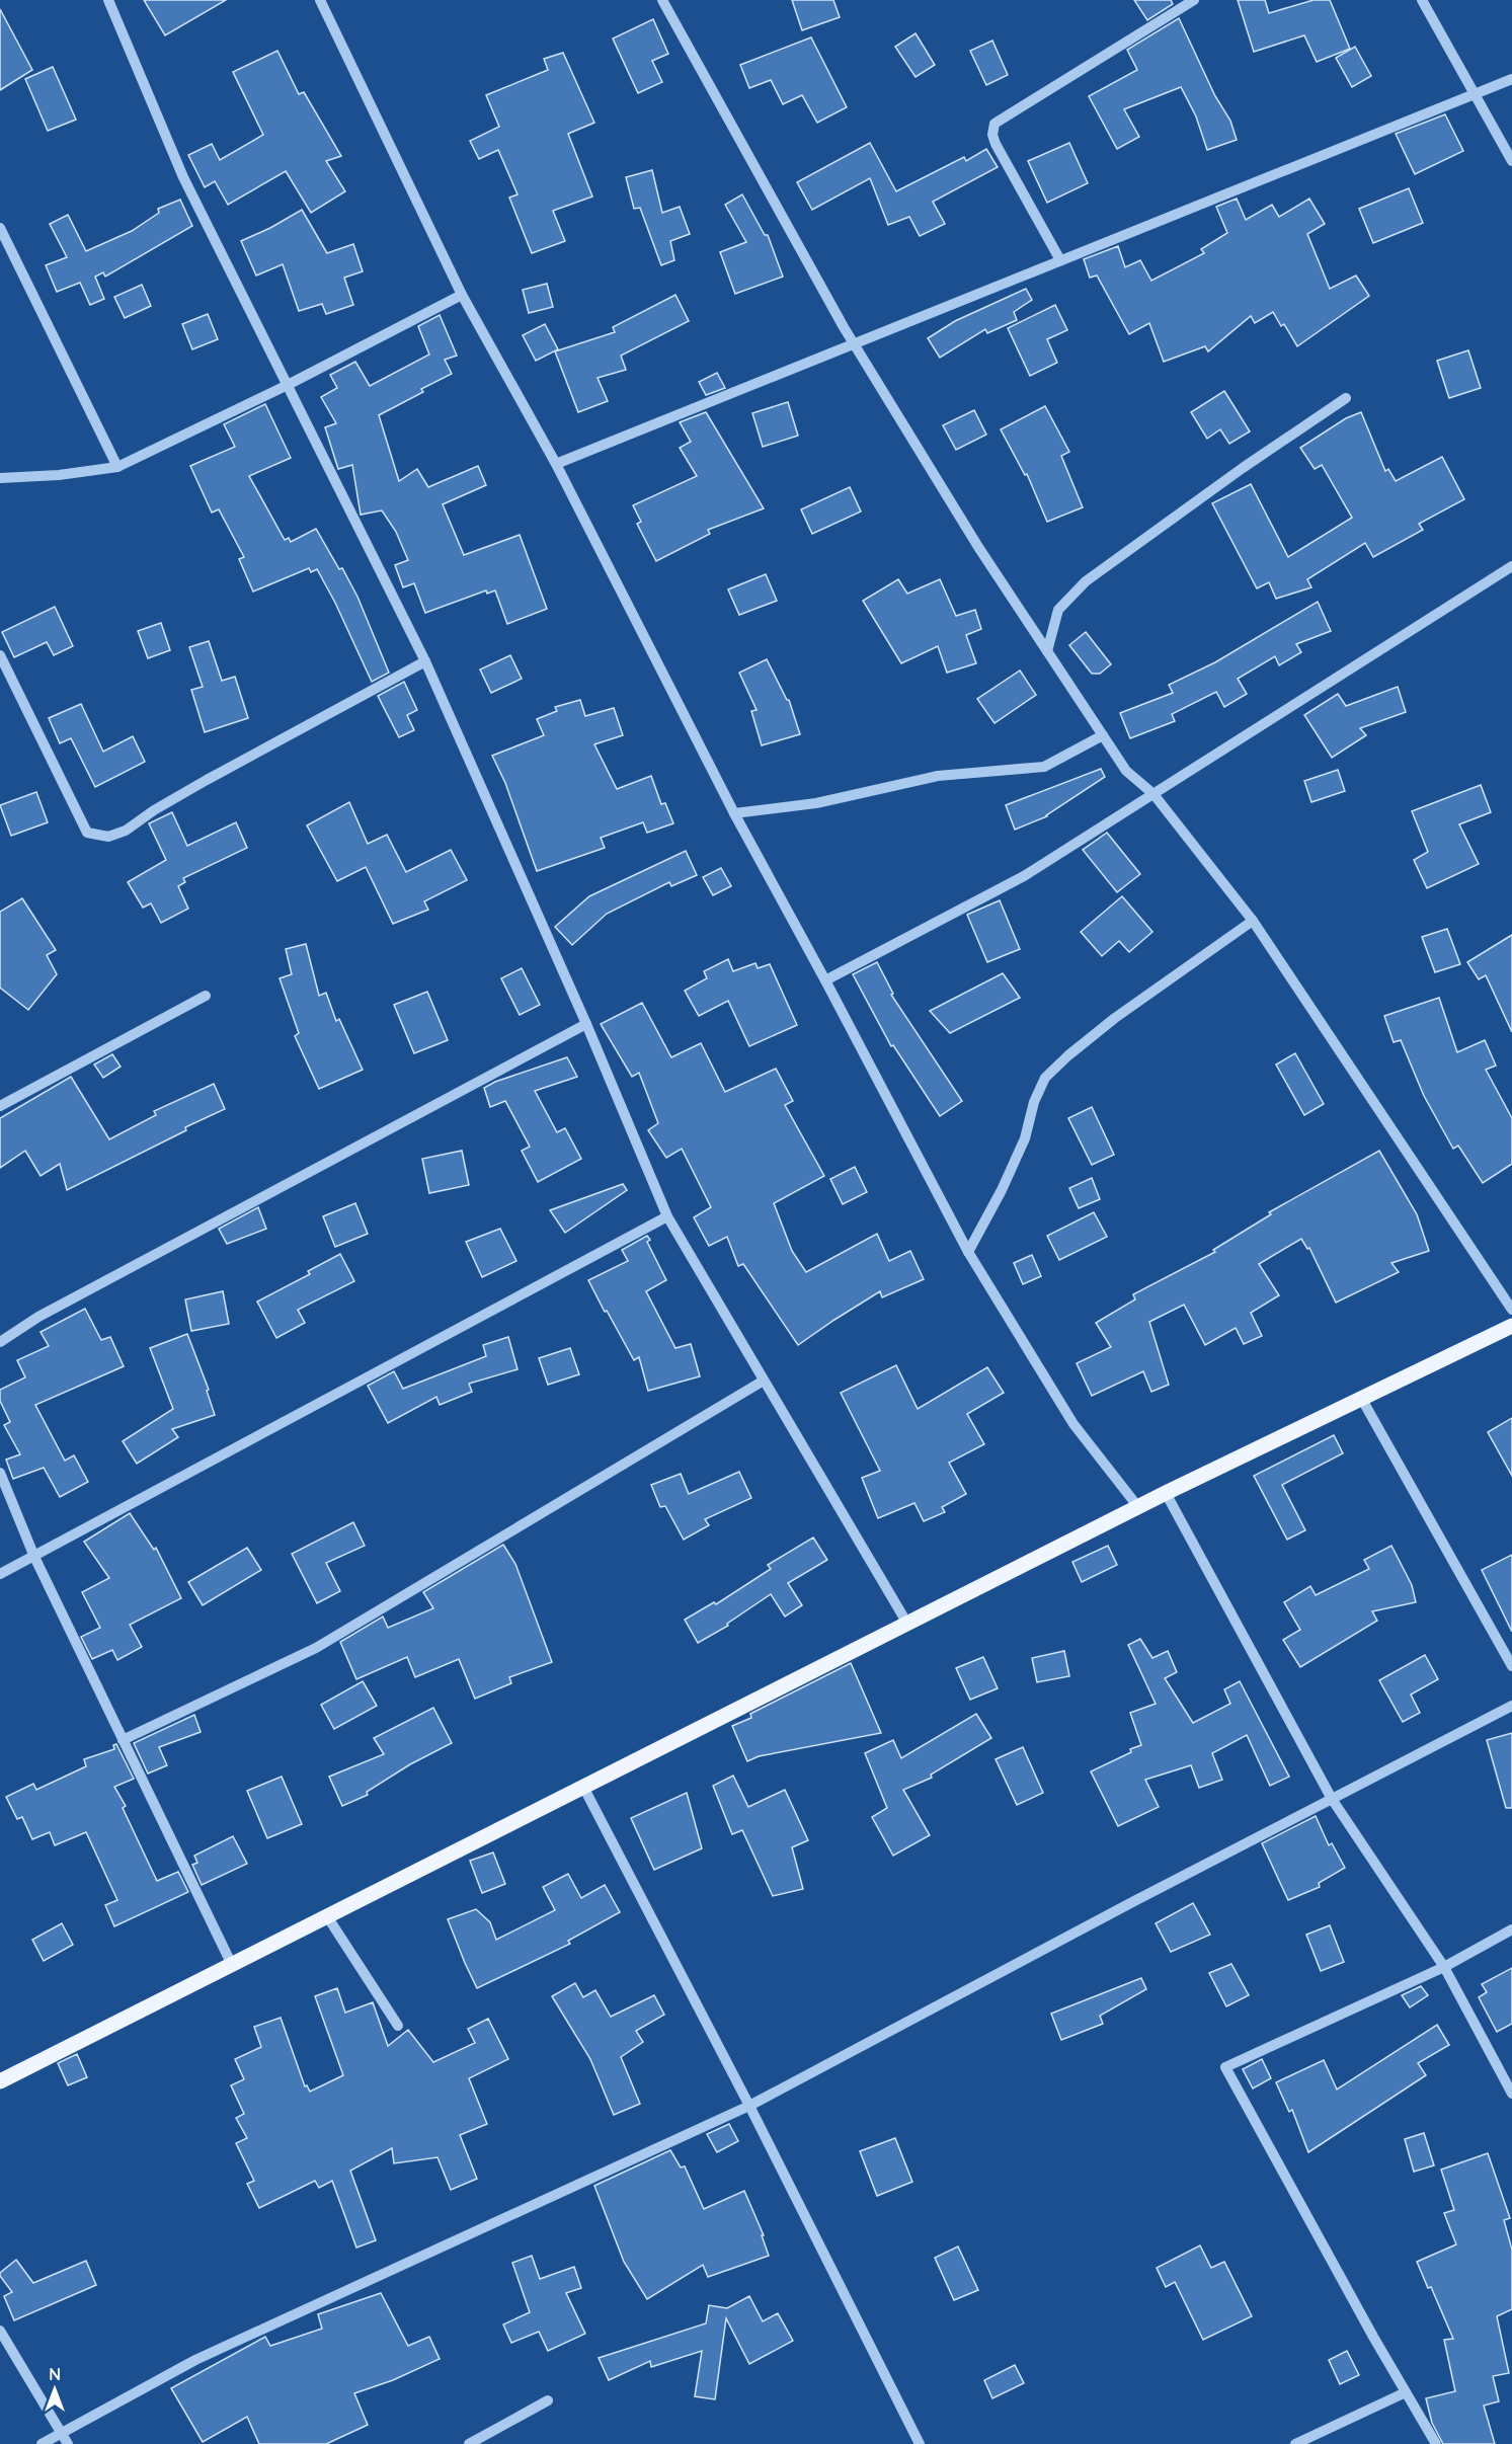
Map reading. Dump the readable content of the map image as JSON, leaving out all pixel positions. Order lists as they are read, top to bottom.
{
  "north": "top"
}
